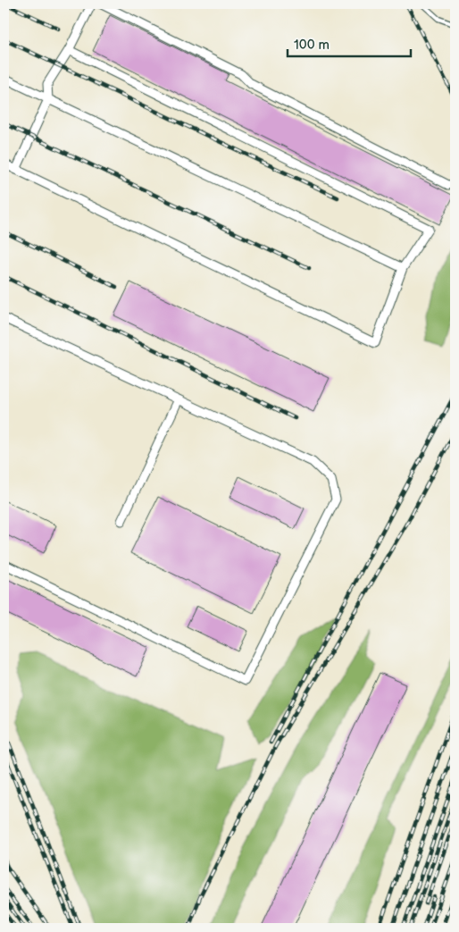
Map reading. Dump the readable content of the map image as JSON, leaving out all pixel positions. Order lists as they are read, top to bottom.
{
  "scale_bar": "100 m"
}
